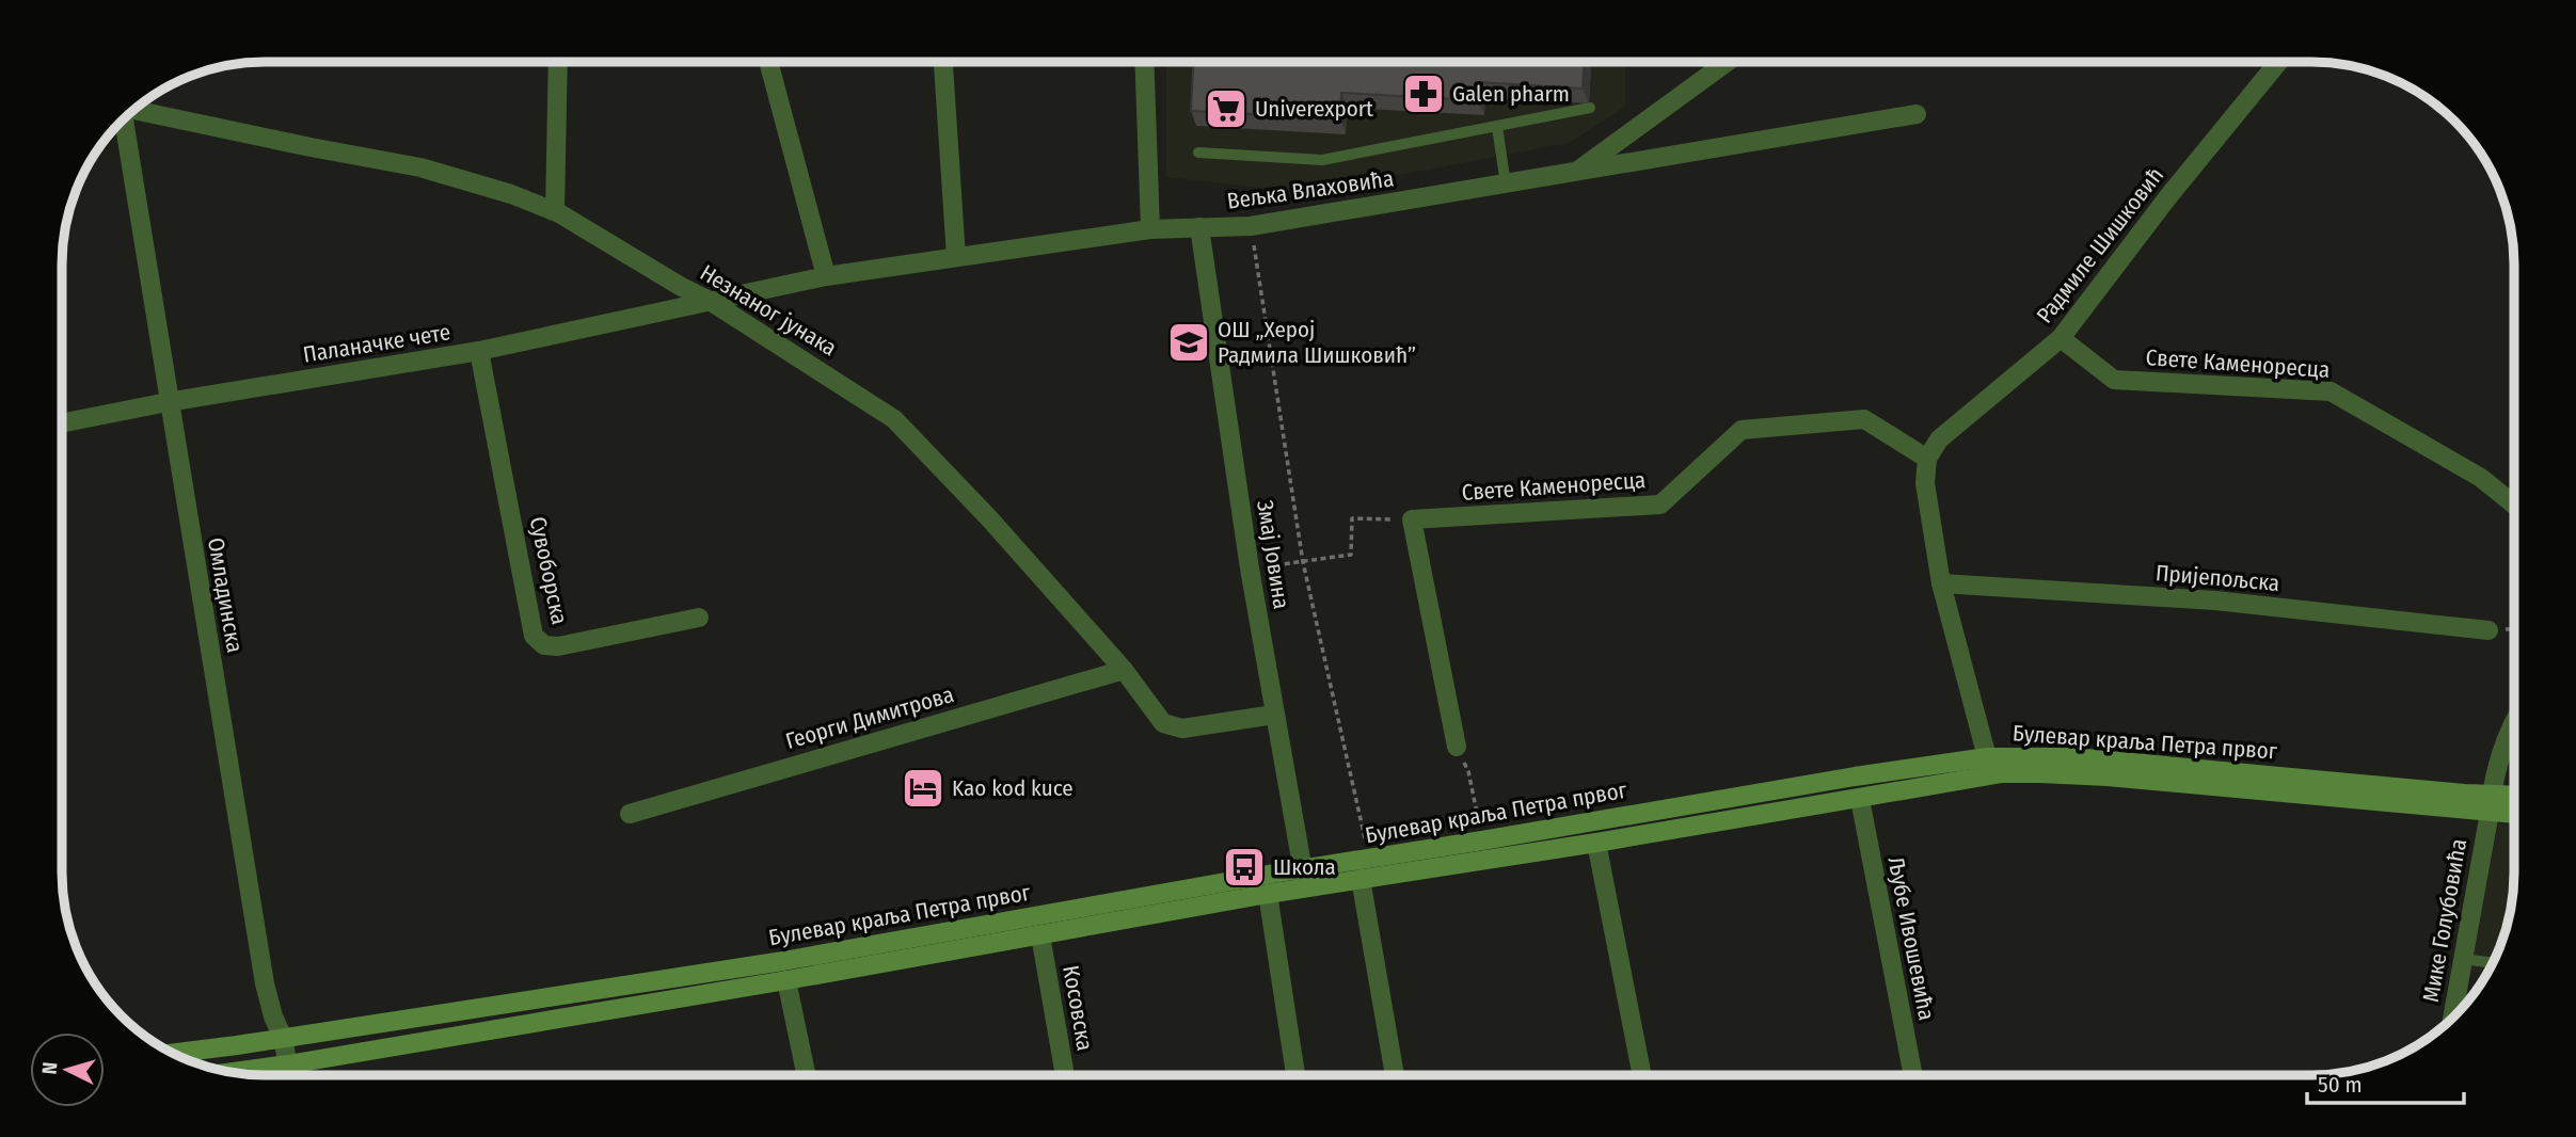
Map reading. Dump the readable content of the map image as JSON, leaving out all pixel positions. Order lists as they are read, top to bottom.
{
  "streets": {
    "main road": ["Булевар краља Петра првог"],
    "street": [
      "Вељка Влаховића",
      "Радмиле Шишковић",
      "Незнаног јунака",
      "Паланачке чете",
      "Свете Каменоресца",
      "Змај Јовина",
      "Сувоборска",
      "Пријепољска",
      "Омладинска",
      "Георги Димитрова",
      "Мике Голубовића",
      "Љубе Ивошевића",
      "Косовска"
    ]
  },
  "crossings": [
    ["Вељка Влаховића", "Незнаног јунака"],
    ["Вељка Влаховића", "Паланачке чете"],
    ["Вељка Влаховића", "Змај Јовина"],
    ["Радмиле Шишковић", "Свете Каменоресца"],
    ["Незнаног јунака", "Паланачке чете"],
    ["Незнаног јунака", "Змај Јовина"],
    ["Незнаног јунака", "Георги Димитрова"],
    ["Паланачке чете", "Сувоборска"],
    ["Паланачке чете", "Омладинска"],
    ["Змај Јовина", "Булевар краља Петра првог"],
    ["Омладинска", "Булевар краља Петра првог"],
    ["Булевар краља Петра првог", "Мике Голубовића"],
    ["Булевар краља Петра првог", "Љубе Ивошевића"],
    ["Булевар краља Петра првог", "Косовска"]
  ],
  "places": {
    "pharmacy": ["Galen pharm"],
    "supermarket": ["Univerexport"],
    "school or university": ["ОШ „Херој Радмила Шишковић”"],
    "hotel": ["Kao kod kuce"],
    "bus stop": ["Школа"]
  },
  "scale_bar": "50 m",
  "north": "left"
}
